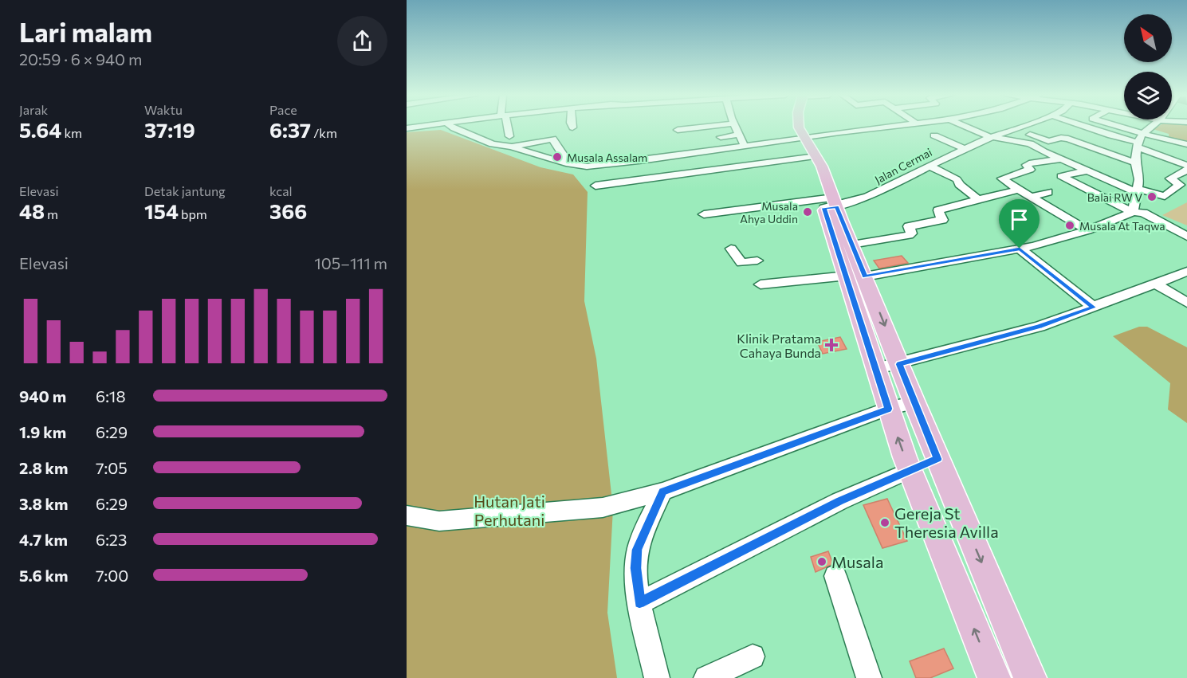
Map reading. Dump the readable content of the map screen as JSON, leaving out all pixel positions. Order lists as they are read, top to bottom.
{
  "streets": {
    "street": ["Jalan Cermai"]
  },
  "parks": ["Hutan Jati Perhutani"],
  "places": {
    "other": [
      "Musala Assalam",
      "Balai RW V",
      "Musala Ahya Uddin",
      "Musala At Taqwa",
      "Gereja St Theresia Avilla",
      "Musala"
    ],
    "health": ["Klinik Pratama Cahaya Bunda"]
  },
  "north": "top left",
  "page": {
    "heading": ["Lari malam", "20:59 · 6 × 940 m"],
    "stats": [
      ["Jarak", "5.64 km"],
      ["Waktu", "37:19"],
      ["Pace", "6:37 /km"],
      ["Elevasi", "48 m"],
      ["Detak jantung", "154 bpm"],
      ["kcal", "366"]
    ],
    "chart": ["Elevasi", "105–111 m"],
    "list": [
      {
        "name": "940 m",
        "note": "6:18"
      },
      {
        "name": "1.9 km",
        "note": "6:29"
      },
      {
        "name": "2.8 km",
        "note": "7:05"
      },
      {
        "name": "3.8 km",
        "note": "6:29"
      },
      {
        "name": "4.7 km",
        "note": "6:23"
      },
      {
        "name": "5.6 km",
        "note": "7:00"
      }
    ]
  }
}
